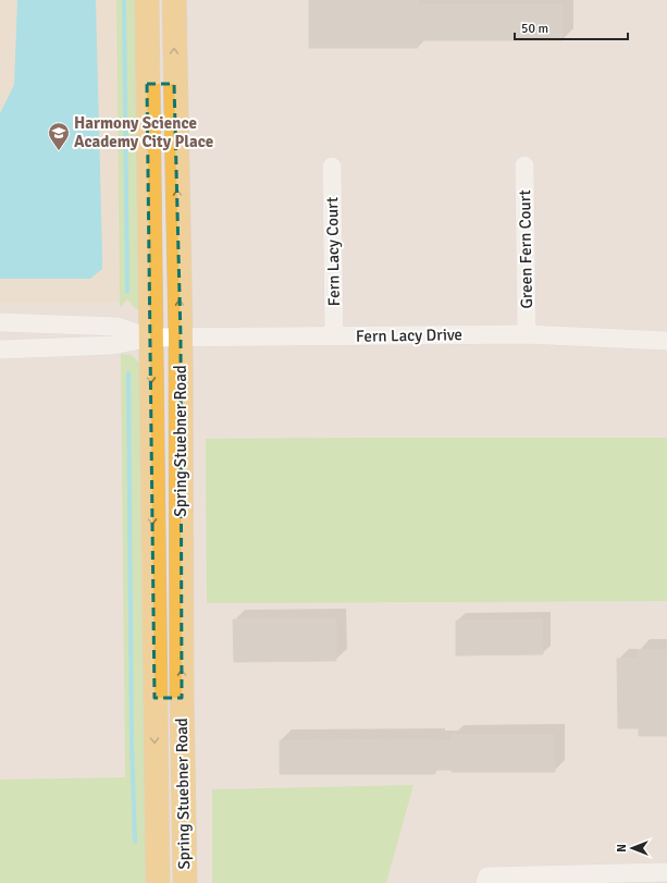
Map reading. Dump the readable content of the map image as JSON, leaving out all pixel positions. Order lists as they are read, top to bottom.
{
  "streets": {
    "main road": ["Spring Stuebner Road"],
    "street": ["Green Fern Court", "Fern Lacy Court", "Fern Lacy Drive"]
  },
  "crossings": [
    ["Green Fern Court", "Fern Lacy Drive"],
    ["Fern Lacy Court", "Fern Lacy Drive"],
    ["Fern Lacy Drive", "Spring Stuebner Road"]
  ],
  "places": {
    "school or university": ["Harmony Science Academy City Place"]
  },
  "scale_bar": "50 m",
  "north": "left"
}
